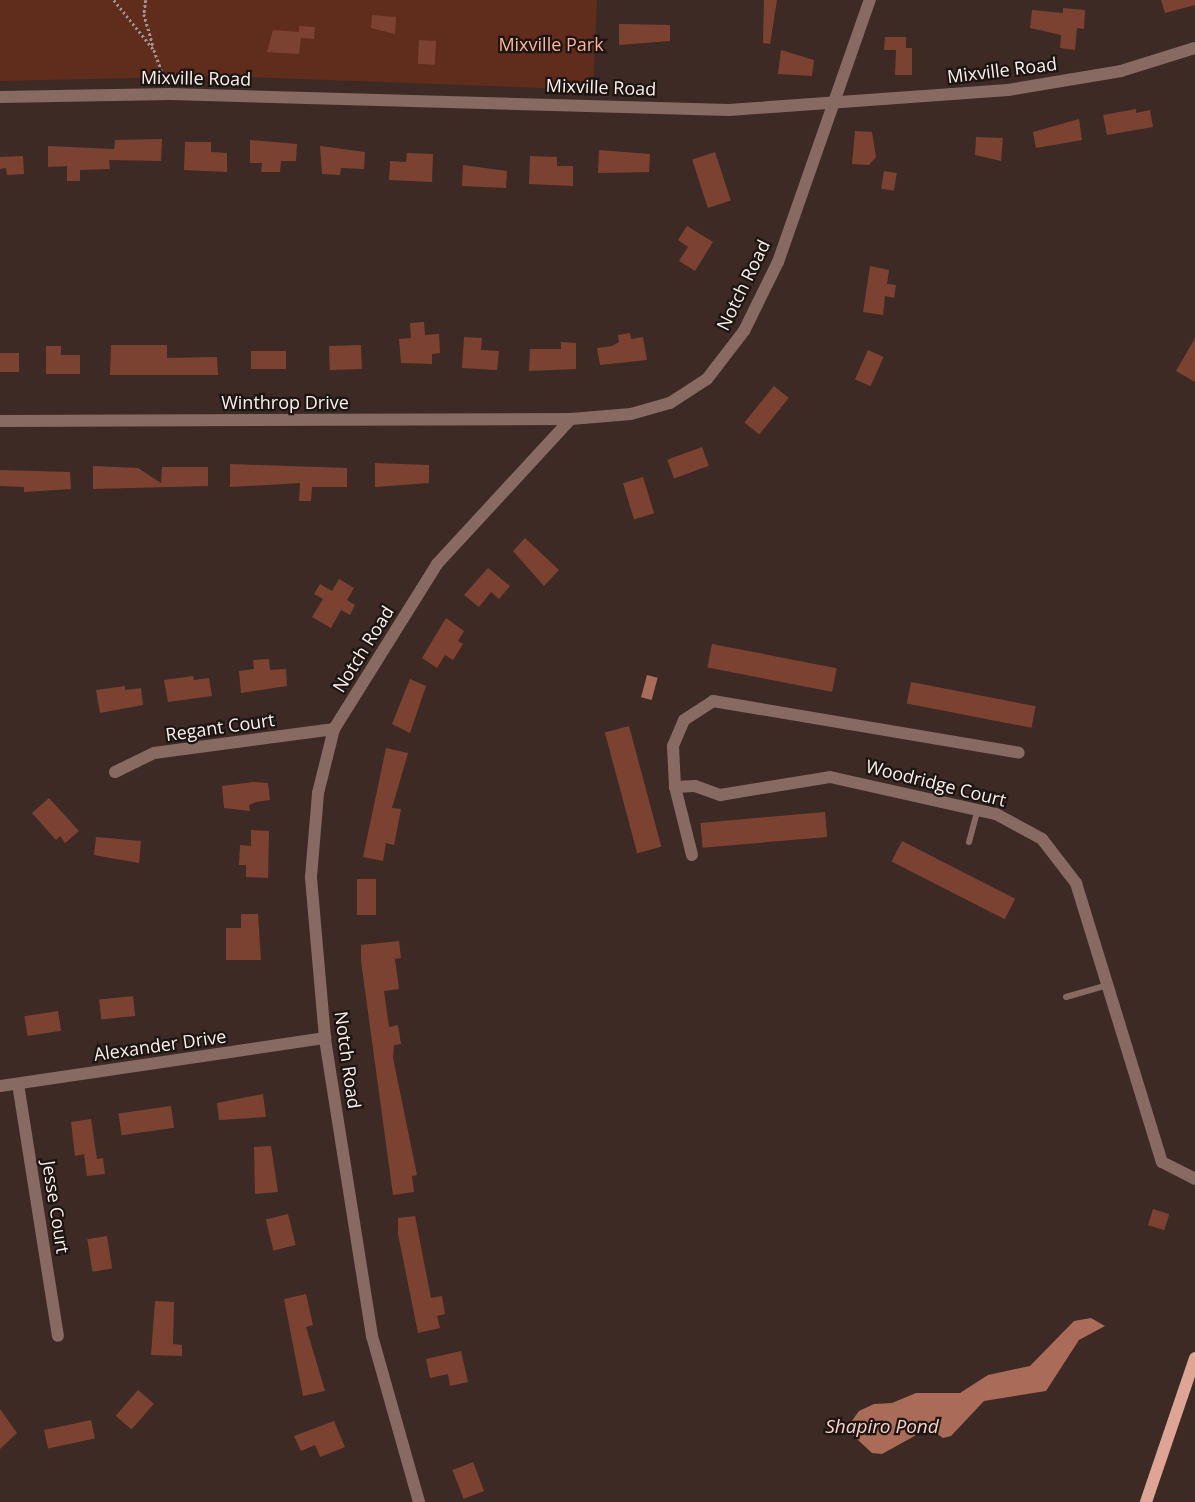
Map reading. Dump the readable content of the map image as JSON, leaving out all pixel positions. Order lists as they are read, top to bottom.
{
  "streets": {
    "street": [
      "Mixville Road",
      "Notch Road",
      "Winthrop Drive",
      "Regant Court",
      "Woodridge Court",
      "Alexander Drive",
      "Jesse Court"
    ]
  },
  "crossings": [
    ["Mixville Road", "Notch Road"],
    ["Notch Road", "Winthrop Drive"],
    ["Notch Road", "Regant Court"],
    ["Notch Road", "Alexander Drive"],
    ["Alexander Drive", "Jesse Court"]
  ],
  "water": ["Shapiro Pond"],
  "parks": ["Mixville Park"]
}
